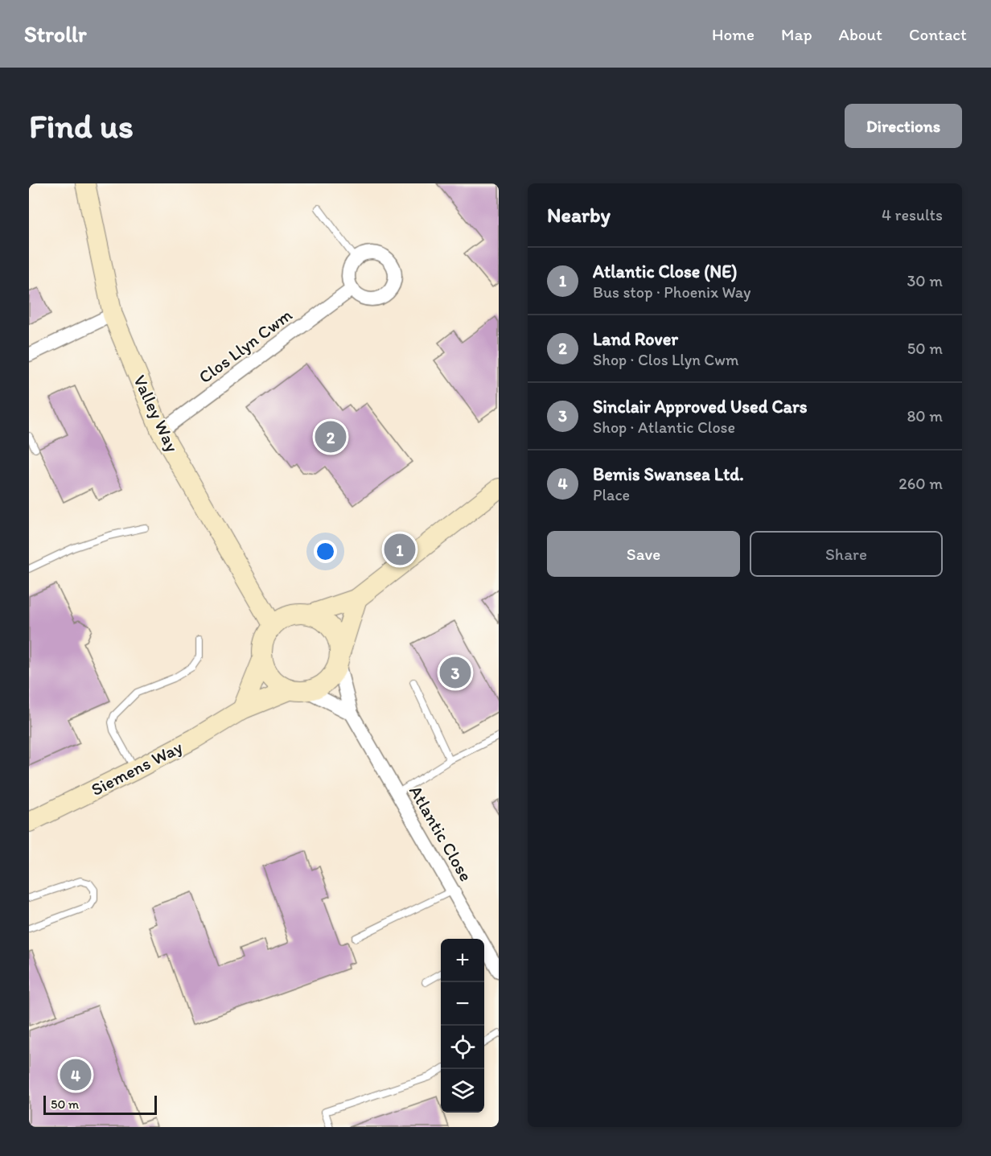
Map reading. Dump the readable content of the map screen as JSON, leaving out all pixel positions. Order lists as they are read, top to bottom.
{
  "streets": {
    "street": [
      "Clos Llyn Cwm",
      "Valley Way",
      "Siemens Way",
      "Atlantic Close"
    ]
  },
  "crossings": [
    ["Clos Llyn Cwm", "Valley Way"],
    ["Valley Way", "Siemens Way"],
    ["Valley Way", "Atlantic Close"],
    ["Siemens Way", "Atlantic Close"]
  ],
  "scale_bar": "50 m",
  "page": {
    "header": "Strollr",
    "nav": [
      "Home",
      "Map",
      "About",
      "Contact"
    ],
    "buttons": [
      "Directions",
      ["Save", "Share"]
    ],
    "title": "Find us",
    "heading": ["Nearby", "4 results"],
    "list": [
      {
        "mark": "1",
        "name": "Atlantic Close (NE)",
        "note": "Bus stop · Phoenix Way",
        "value": "30 m"
      },
      {
        "mark": "2",
        "name": "Land Rover",
        "note": "Shop · Clos Llyn Cwm",
        "value": "50 m"
      },
      {
        "mark": "3",
        "name": "Sinclair Approved Used Cars",
        "note": "Shop · Atlantic Close",
        "value": "80 m"
      },
      {
        "mark": "4",
        "name": "Bemis Swansea Ltd.",
        "note": "Place",
        "value": "260 m"
      }
    ],
    "pins": [
      "2",
      "1",
      "3",
      "4"
    ],
    "map_buttons": ["+", "−"],
    "scale": "50 m"
  }
}
